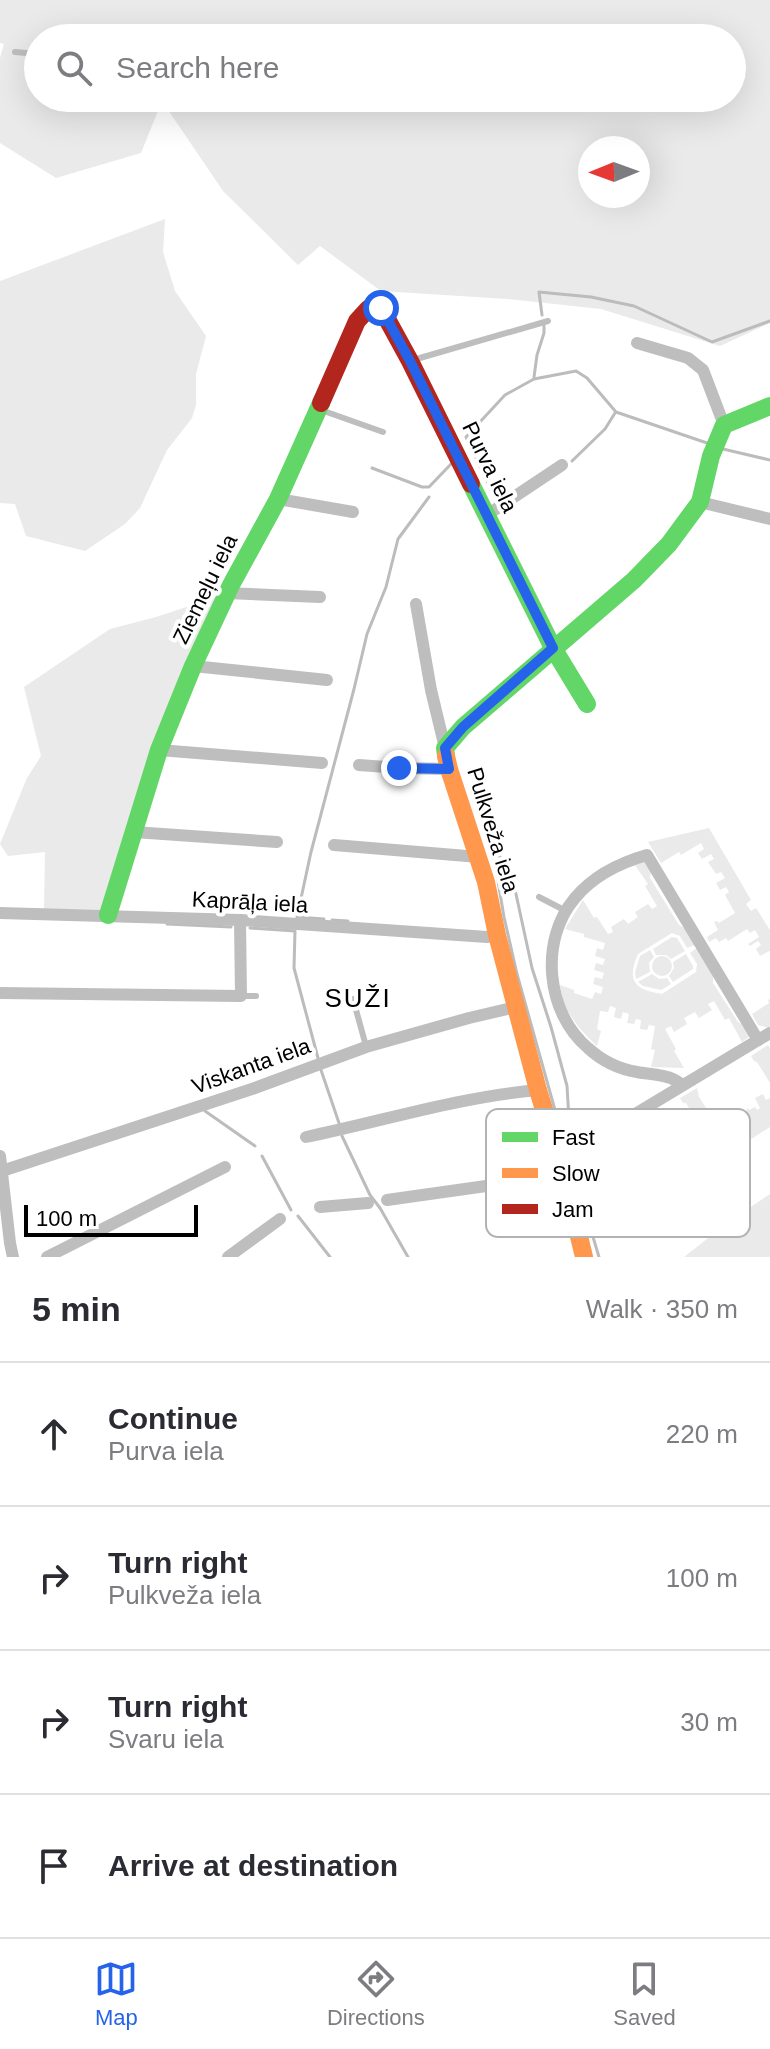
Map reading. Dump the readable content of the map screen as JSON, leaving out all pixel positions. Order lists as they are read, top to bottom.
{
  "streets": {
    "street": [
      "Purva iela",
      "Ziemeļu iela",
      "Pulkveža iela",
      "Kaprāļa iela",
      "Viskanta iela"
    ]
  },
  "crossings": [
    ["Purva iela", "Ziemeļu iela"],
    ["Purva iela", "Pulkveža iela"],
    ["Ziemeļu iela", "Kaprāļa iela"],
    ["Pulkveža iela", "Kaprāļa iela"],
    ["Pulkveža iela", "Viskanta iela"]
  ],
  "districts": ["SUŽI"],
  "legend": ["Fast", "Slow", "Jam"],
  "scale_bar": "100 m",
  "north": "left",
  "page": {
    "search": "Search here",
    "scale": "100 m",
    "heading": ["5 min", "Walk · 350 m"],
    "list": [
      ["Continue", "Purva iela", "220 m"],
      ["Turn right", "Pulkveža iela", "100 m"],
      ["Turn right", "Svaru iela", "30 m"],
      "Arrive at destination"
    ],
    "nav": ["Map", "Directions", "Saved"]
  }
}
